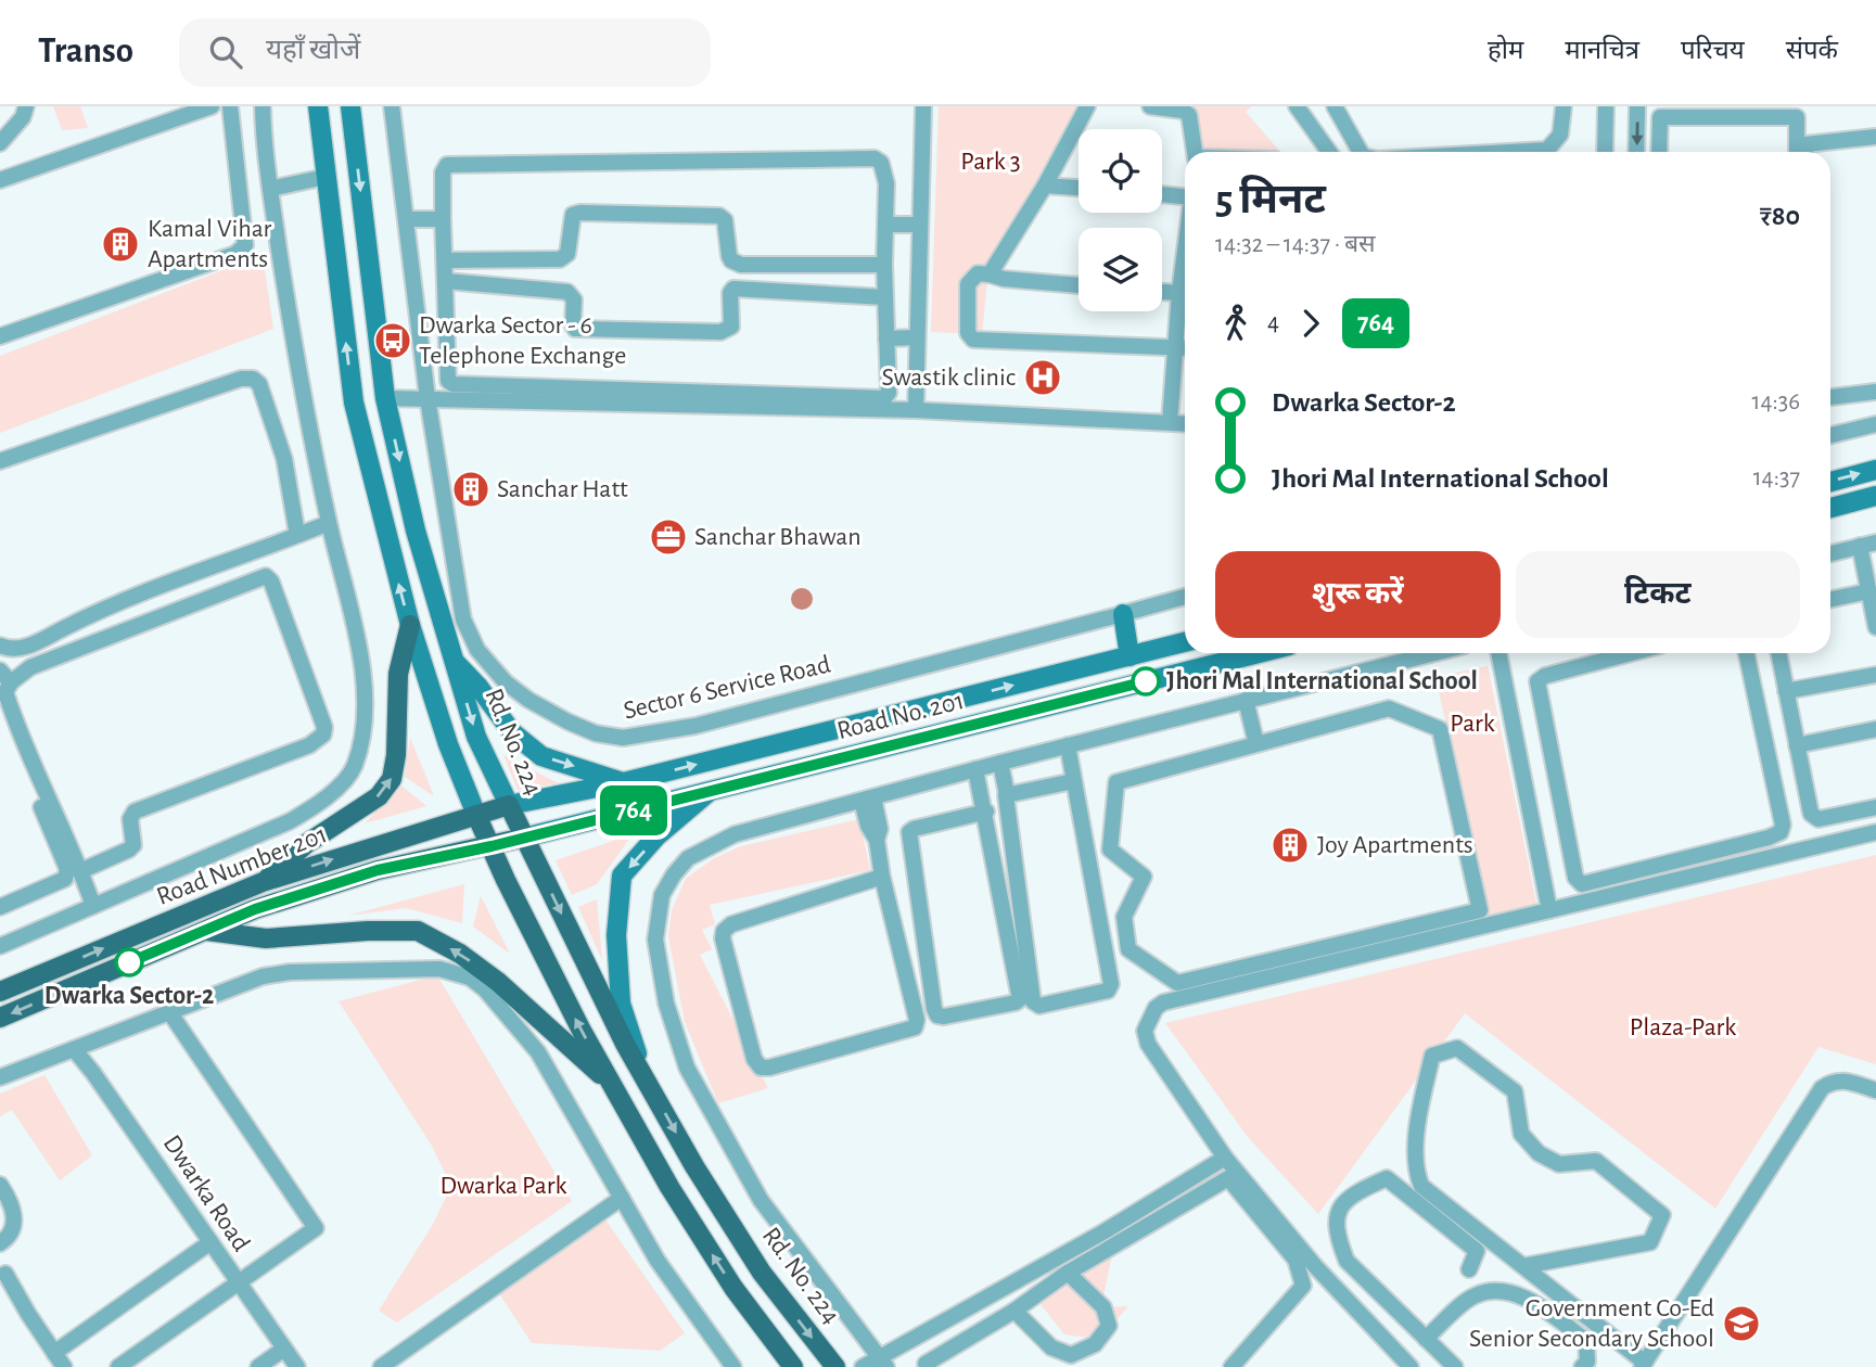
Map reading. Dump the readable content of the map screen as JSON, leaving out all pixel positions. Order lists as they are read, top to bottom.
{
  "streets": {
    "main road": ["Road No. 201", "Rd. No. 224", "Road Number 201"],
    "street": ["Sector 6 Service Road", "Dwarka Road"]
  },
  "crossings": [
    ["Road No. 201", "Rd. No. 224"],
    ["Road No. 201", "Road Number 201"],
    ["Rd. No. 224", "Road Number 201"]
  ],
  "parks": [
    "Park 3",
    "Park",
    "Plaza-Park",
    "Dwarka Park"
  ],
  "places": {
    "building": ["Kamal Vihar Apartments", "Sanchar Hatt", "Joy Apartments"],
    "bus stop": ["Dwarka Sector - 6 Telephone Exchange"],
    "hospital": ["Swastik clinic"],
    "office": ["Sanchar Bhawan"],
    "other": ["Jhori Mal International School", "Dwarka Sector-2"],
    "school or university": ["Government Co-Ed Senior Secondary School"]
  },
  "lines": ["bus line 764"],
  "page": {
    "header": "Transo",
    "search": "यहाँ खोजें",
    "nav": [
      "होम",
      "मानचित्र",
      "परिचय",
      "संपर्क"
    ],
    "on_map": "764",
    "heading": ["5 मिनट", "14:32 – 14:37 · बस", "₹80"],
    "legs": ["4", "764"],
    "list": [
      {
        "name": "Dwarka Sector-2",
        "value": "14:36"
      },
      {
        "name": "Jhori Mal International School",
        "value": "14:37"
      }
    ],
    "buttons": ["शुरू करें", "टिकट"]
  }
}
